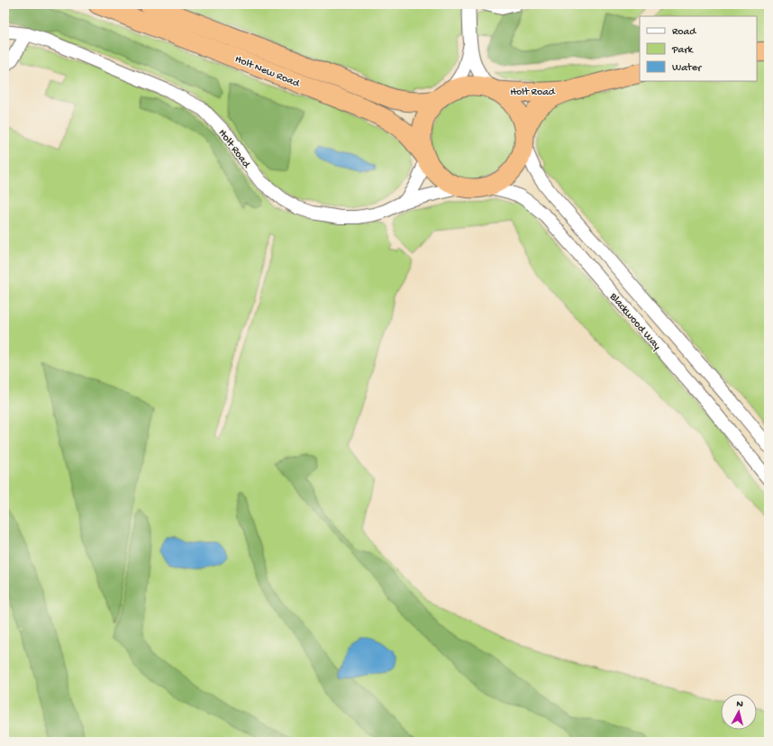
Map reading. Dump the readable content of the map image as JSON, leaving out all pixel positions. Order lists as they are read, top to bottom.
{
  "streets": {
    "highway": ["Holt New Road", "Holt Road"],
    "street": ["Blackwood Way"]
  },
  "crossings": [
    ["Holt New Road", "Holt Road"],
    ["Holt New Road", "Blackwood Way"],
    ["Holt Road", "Blackwood Way"]
  ],
  "legend": ["Road", "Park", "Water"],
  "north": "top"
}
